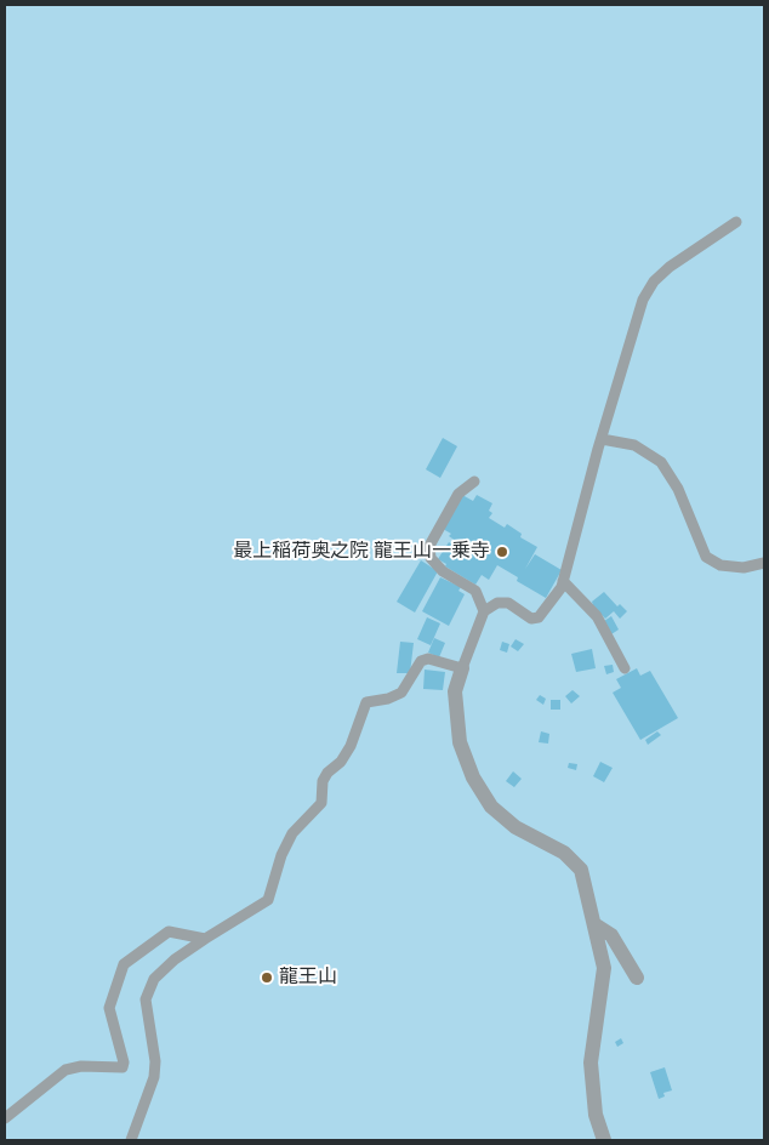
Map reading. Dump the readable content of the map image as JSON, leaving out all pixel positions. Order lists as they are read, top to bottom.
{
  "places": ["最上稲荷奥之院 龍王山一乗寺", "龍王山"]
}
